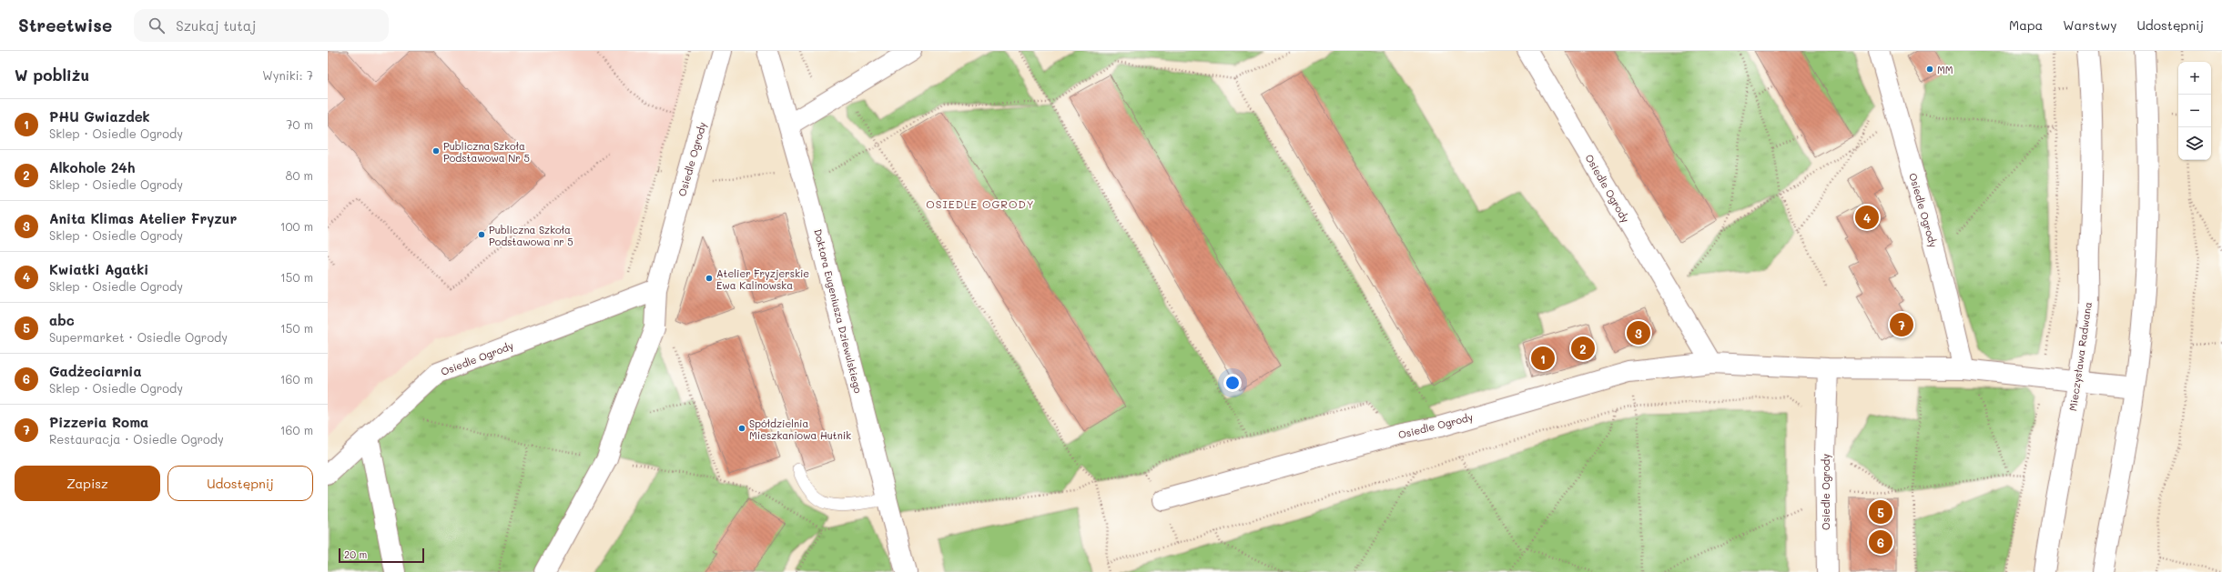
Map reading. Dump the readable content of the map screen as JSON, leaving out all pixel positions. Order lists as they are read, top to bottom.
{
  "streets": {
    "street": ["Osiedle Ogrody", "Doktora Eugeniusza Dziewulskiego", "Mieczysława Radwana"]
  },
  "crossings": [
    ["Osiedle Ogrody", "Mieczysława Radwana"]
  ],
  "districts": ["OSIEDLE OGRODY"],
  "places": [
    "MM",
    "Publiczna Szkoła Podstawowa Nr 5",
    "Publiczna Szkoła Podstawowa nr 5",
    "Atelier Fryzjerskie Ewa Kalinowska",
    "Spółdzielnia Mieszkaniowa Hutnik"
  ],
  "scale_bar": "20 m",
  "page": {
    "header": "Streetwise",
    "search": "Szukaj tutaj",
    "nav": ["Mapa", "Warstwy", "Udostępnij"],
    "heading": ["W pobliżu", "Wyniki: 7"],
    "map_buttons": ["+", "−"],
    "list": [
      {
        "mark": "1",
        "name": "PHU Gwiazdek",
        "note": "Sklep · Osiedle Ogrody",
        "value": "70 m"
      },
      {
        "mark": "2",
        "name": "Alkohole 24h",
        "note": "Sklep · Osiedle Ogrody",
        "value": "80 m"
      },
      {
        "mark": "3",
        "name": "Anita Klimas Atelier Fryzur",
        "note": "Sklep · Osiedle Ogrody",
        "value": "100 m"
      },
      {
        "mark": "4",
        "name": "Kwiatki Agatki",
        "note": "Sklep · Osiedle Ogrody",
        "value": "150 m"
      },
      {
        "mark": "5",
        "name": "abc",
        "note": "Supermarket · Osiedle Ogrody",
        "value": "150 m"
      },
      {
        "mark": "6",
        "name": "Gadżeciarnia",
        "note": "Sklep · Osiedle Ogrody",
        "value": "160 m"
      },
      {
        "mark": "7",
        "name": "Pizzeria Roma",
        "note": "Restauracja · Osiedle Ogrody",
        "value": "160 m"
      }
    ],
    "pins": [
      "4",
      "7",
      "3",
      "2",
      "1",
      "5",
      "6"
    ],
    "buttons": ["Zapisz", "Udostępnij"],
    "scale": "20 m"
  }
}
